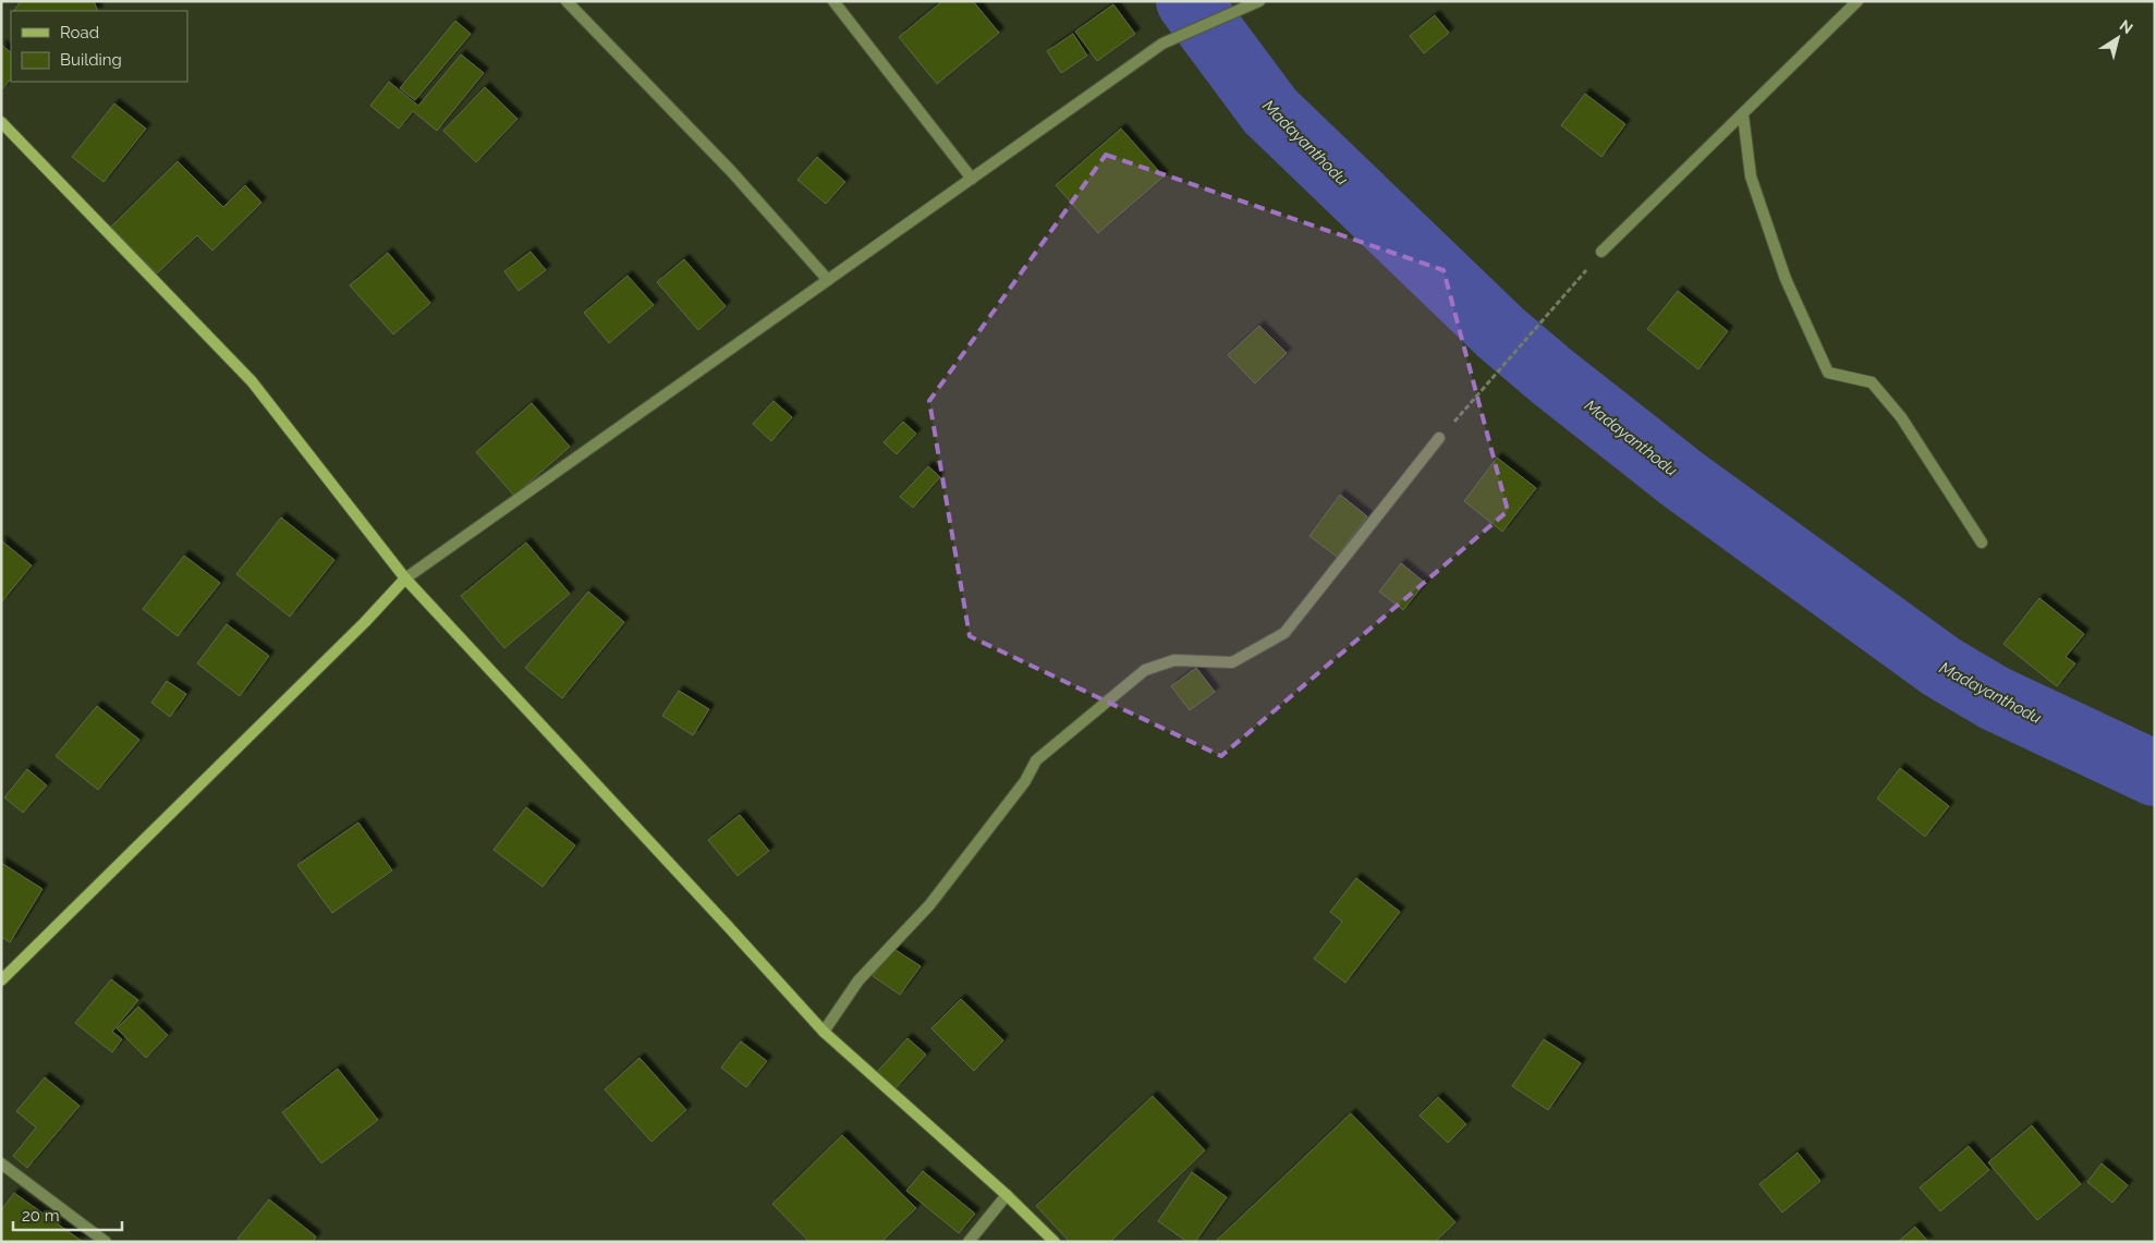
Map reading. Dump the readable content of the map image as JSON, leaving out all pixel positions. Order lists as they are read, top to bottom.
{
  "water": ["Madayanthodu"],
  "legend": ["Road", "Building"],
  "scale_bar": "20 m",
  "north": "top right"
}
